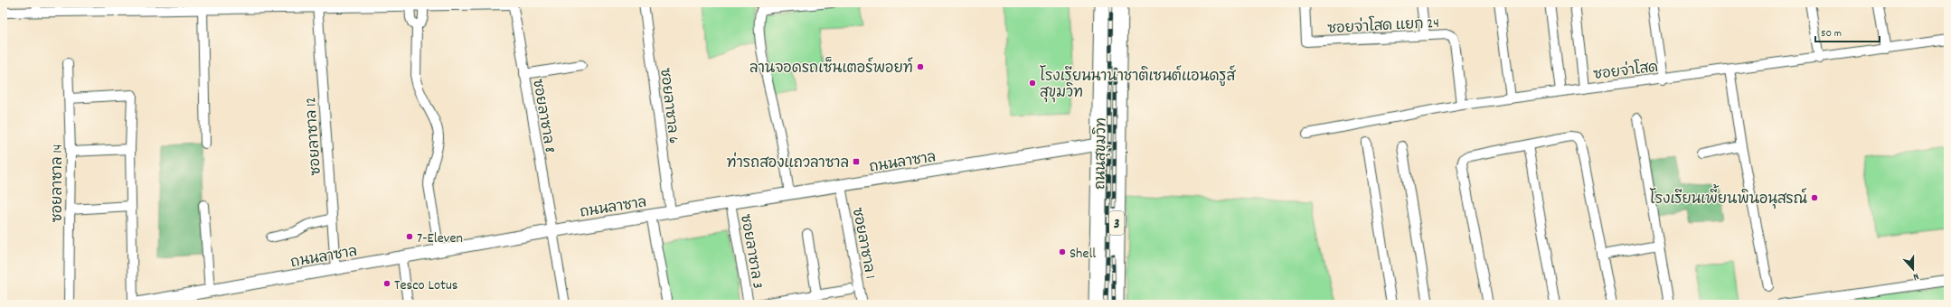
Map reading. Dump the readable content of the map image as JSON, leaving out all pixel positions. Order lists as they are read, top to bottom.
{
  "streets": {
    "highway": ["ถนนสุขุมวิท", "3"],
    "street": [
      "ซอยจ่าโสด แยก 24",
      "ซอยจ่าโสด",
      "ซอยลาซาล 6",
      "ซอยลาซาล 8",
      "ซอยลาซาล 12",
      "ถนนลาซาล",
      "ซอยลาซาล 14",
      "ซอยลาซาล 1",
      "ซอยลาซาล 3"
    ]
  },
  "crossings": [
    ["ซอยจ่าโสด แยก 24", "ซอยจ่าโสด"],
    ["ซอยลาซาล 6", "ถนนลาซาล"],
    ["ซอยลาซาล 8", "ซอยลาซาล 12"],
    ["ซอยลาซาล 8", "ถนนลาซาล"],
    ["ซอยลาซาล 12", "ถนนลาซาล"],
    ["ถนนสุขุมวิท", "ถนนลาซาล"],
    ["ถนนลาซาล", "ซอยลาซาล 1"],
    ["ถนนลาซาล", "ซอยลาซาล 3"]
  ],
  "places": {
    "other": [
      "ลานจอดรถเซ็นเตอร์พอยท์",
      "โรงเรียนนานาชาติเซนต์แอนดรูส์ สุขุมวิท",
      "โรงเรียนเพี้ยนพินอนุสรณ์",
      "7-Eleven",
      "Shell",
      "Tesco Lotus"
    ],
    "transit": ["ท่ารถสองแถวลาซาล"]
  },
  "scale_bar": "50 m",
  "north": "bottom"
}
